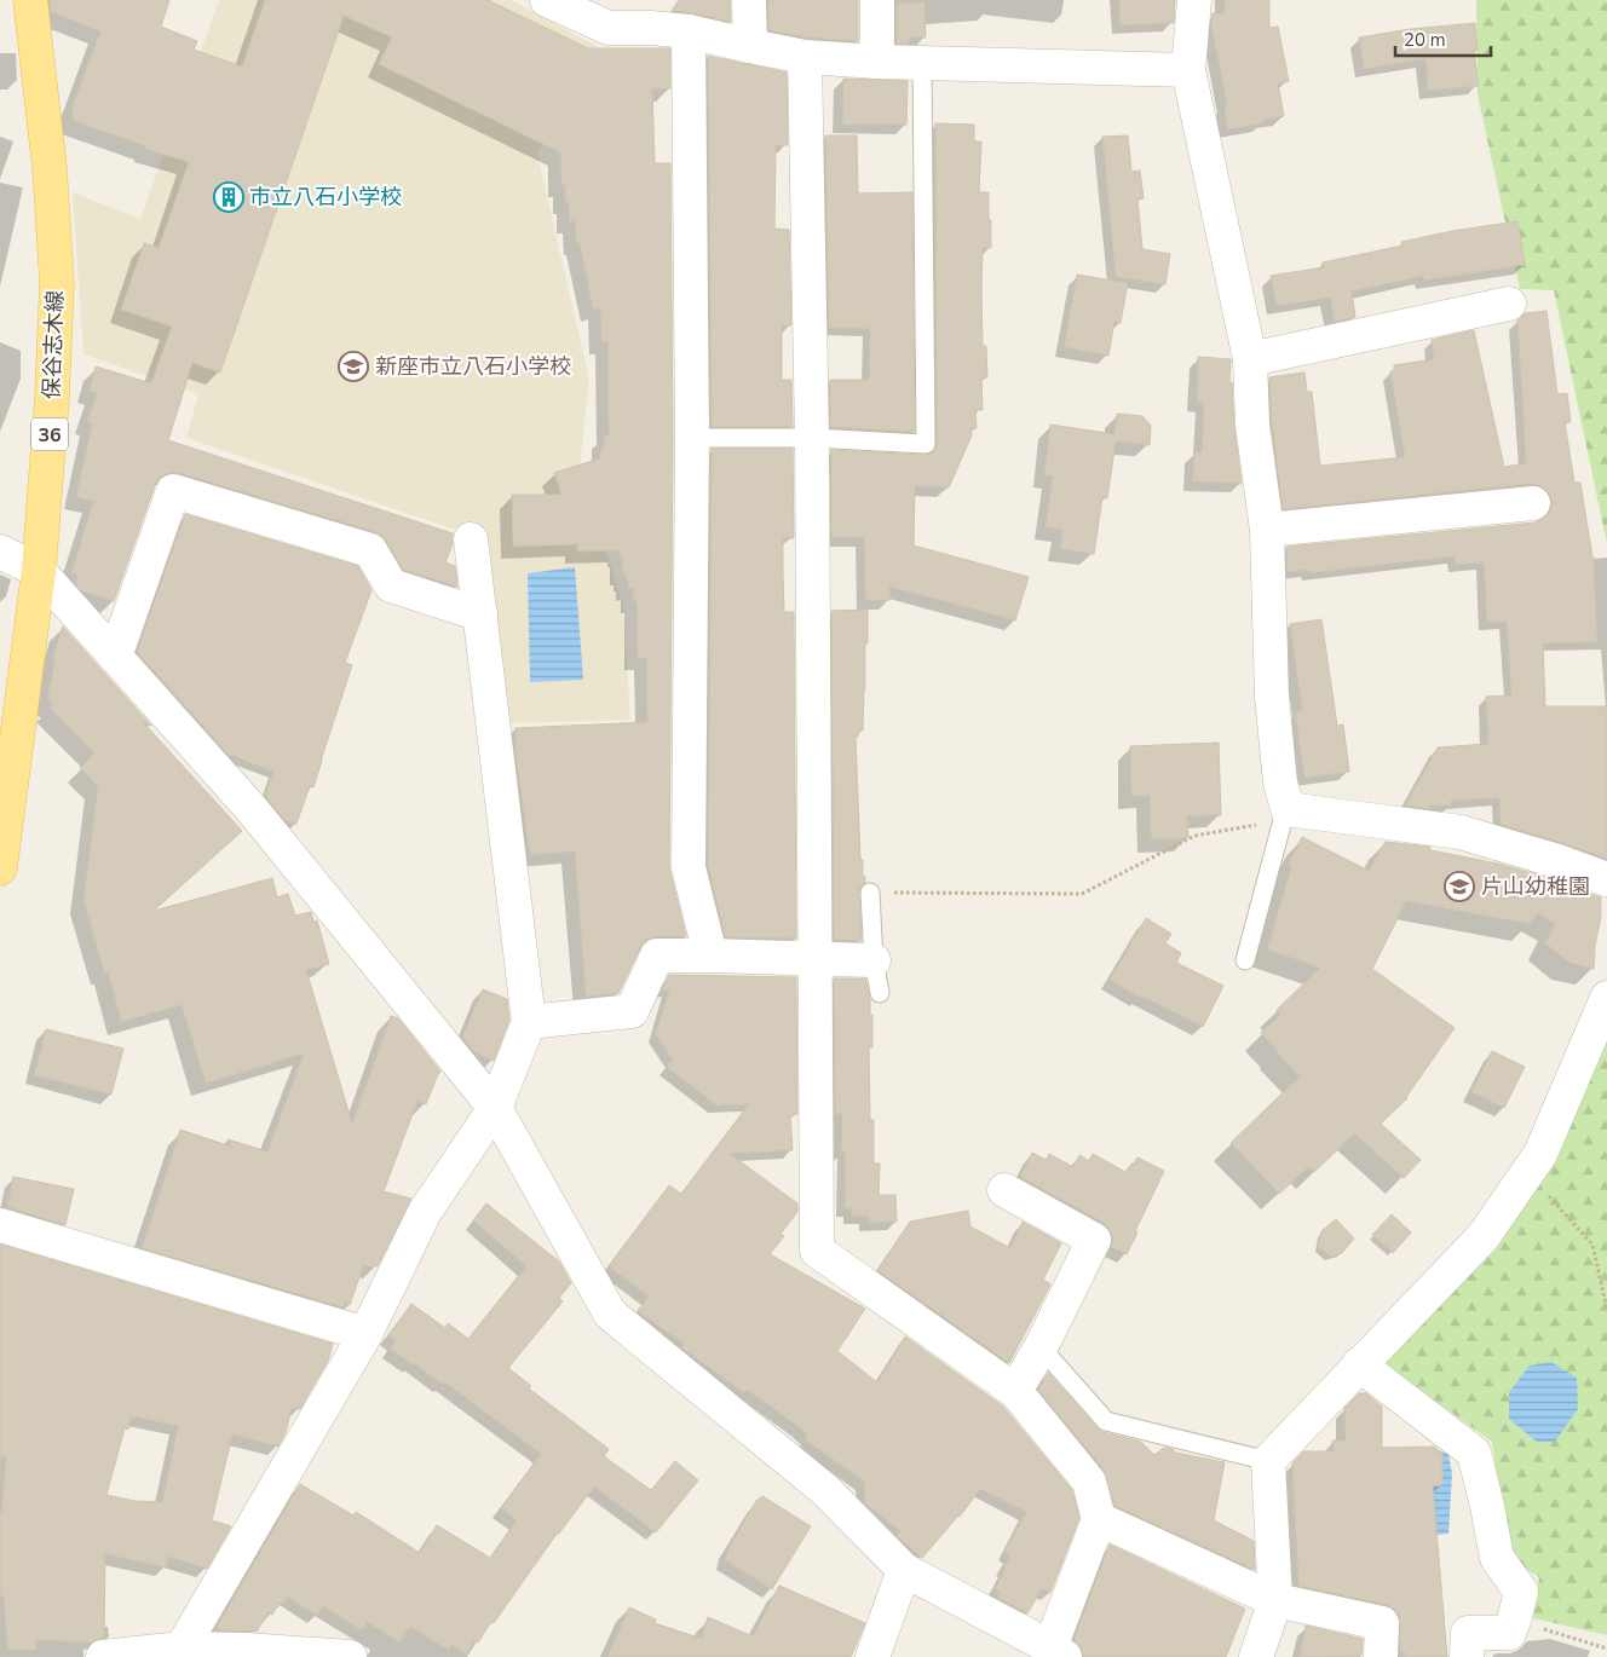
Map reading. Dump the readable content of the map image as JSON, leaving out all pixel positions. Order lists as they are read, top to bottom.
{
  "streets": {
    "main road": ["保谷志木線", "36"]
  },
  "places": {
    "building": ["市立八石小学校"],
    "school or university": ["新座市立八石小学校", "片山幼稚園"]
  },
  "scale_bar": "20 m"
}
